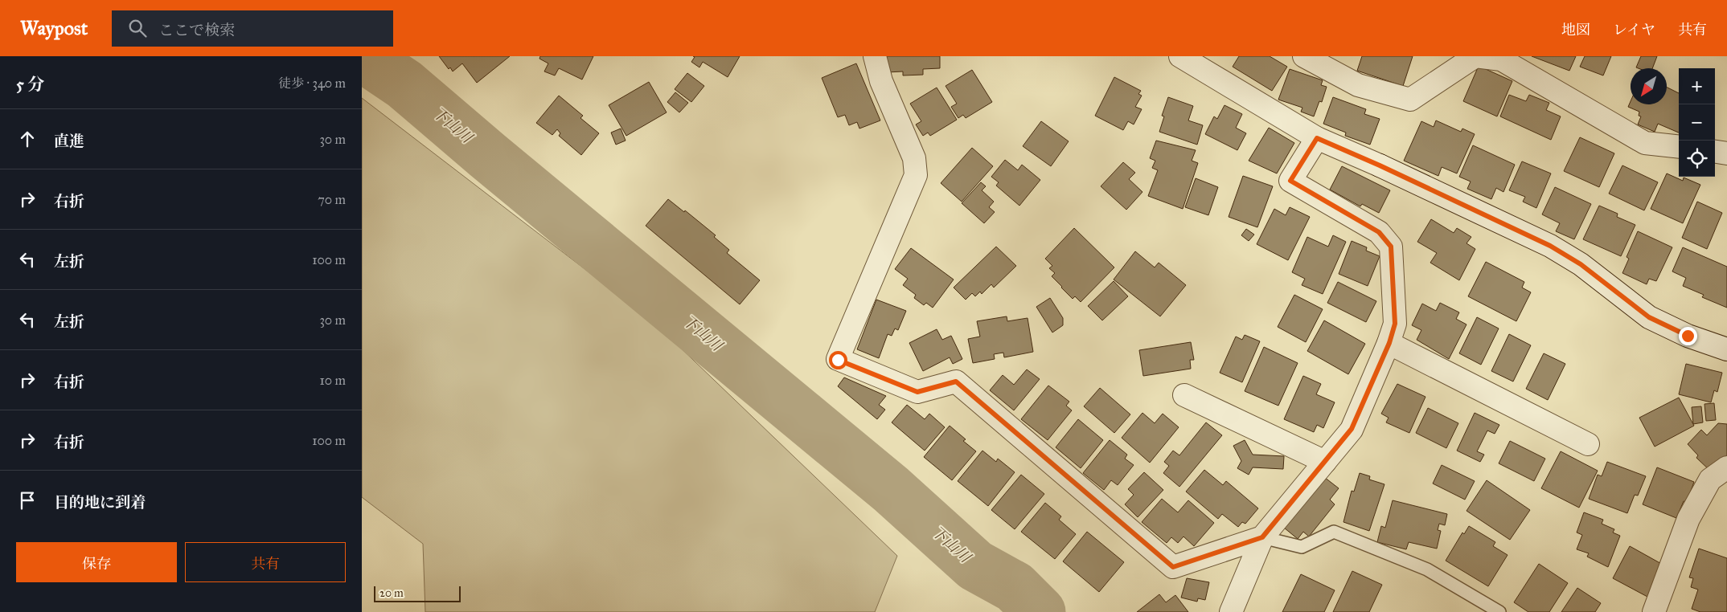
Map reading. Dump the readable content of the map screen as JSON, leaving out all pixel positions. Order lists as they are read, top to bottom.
{
  "water": ["下山川"],
  "scale_bar": "20 m",
  "north": "bottom left",
  "page": {
    "header": "Waypost",
    "search": "ここで検索",
    "nav": ["地図", "レイヤ", "共有"],
    "heading": ["5 分", "徒歩 · 340 m"],
    "map_buttons": ["+", "−"],
    "list": [
      ["直進", "30 m"],
      ["右折", "70 m"],
      ["左折", "100 m"],
      ["左折", "30 m"],
      ["右折", "10 m"],
      ["右折", "100 m"],
      "目的地に到着"
    ],
    "buttons": ["保存", "共有"],
    "scale": "20 m"
  }
}
